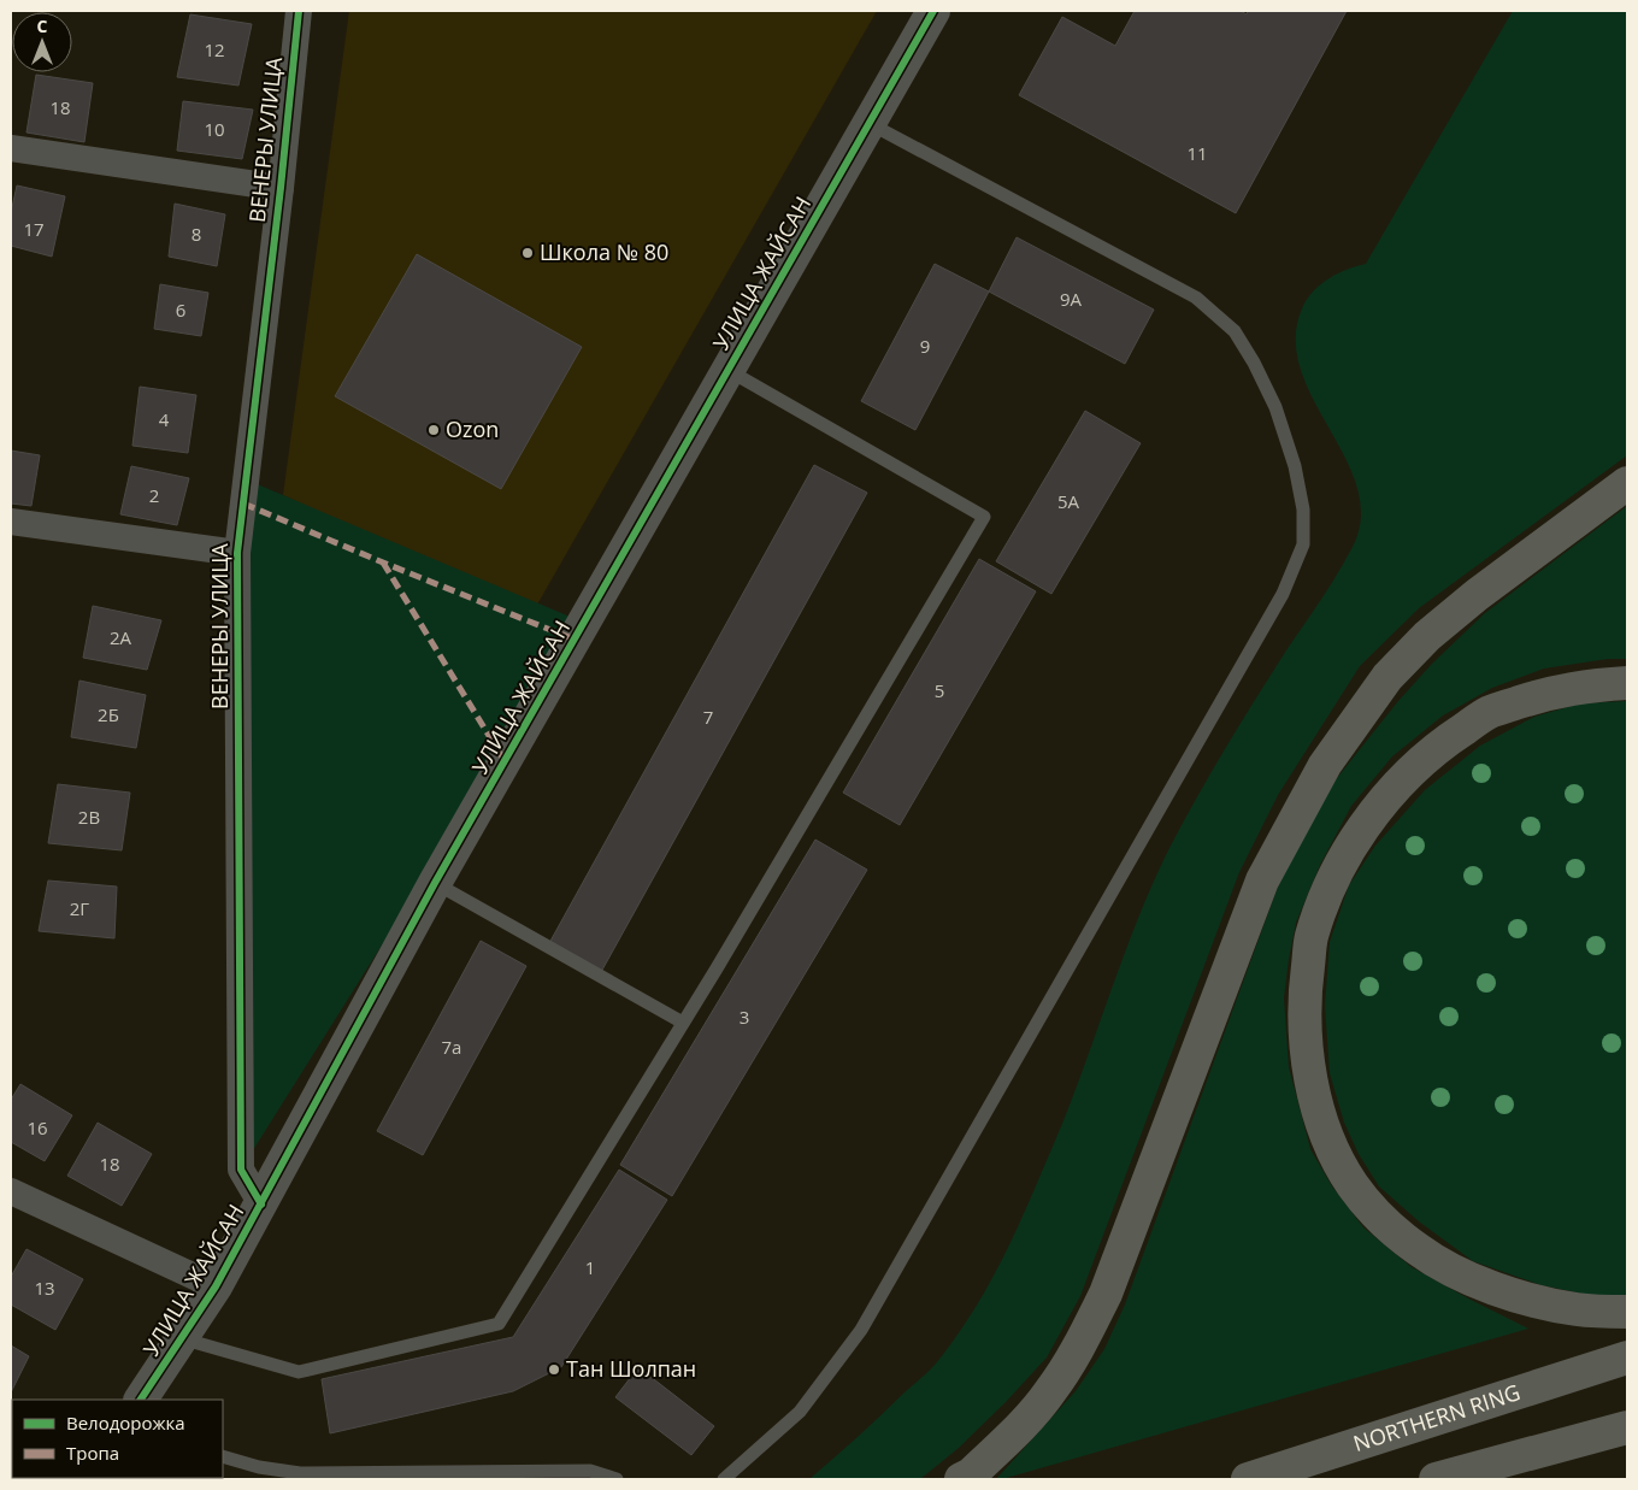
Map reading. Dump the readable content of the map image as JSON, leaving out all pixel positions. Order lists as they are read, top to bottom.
{
  "streets": {
    "main road": ["NORTHERN RING"],
    "street": ["ВЕНЕРЫ УЛИЦА", "УЛИЦА ЖАЙСАН"]
  },
  "crossings": [
    ["ВЕНЕРЫ УЛИЦА", "УЛИЦА ЖАЙСАН"]
  ],
  "places": ["Школа № 80", "Ozon", "Тан Шолпан"],
  "house_numbers": [
    "12",
    "18",
    "10",
    "11",
    "17",
    "8",
    "9А",
    "6",
    "9",
    "4",
    "2",
    "5А",
    "2А",
    "5",
    "2Б",
    "7",
    "2В",
    "2Г",
    "3",
    "7а",
    "16",
    "18",
    "1",
    "13"
  ],
  "legend": ["Велодорожка", "Тропа"],
  "north": "top"
}
